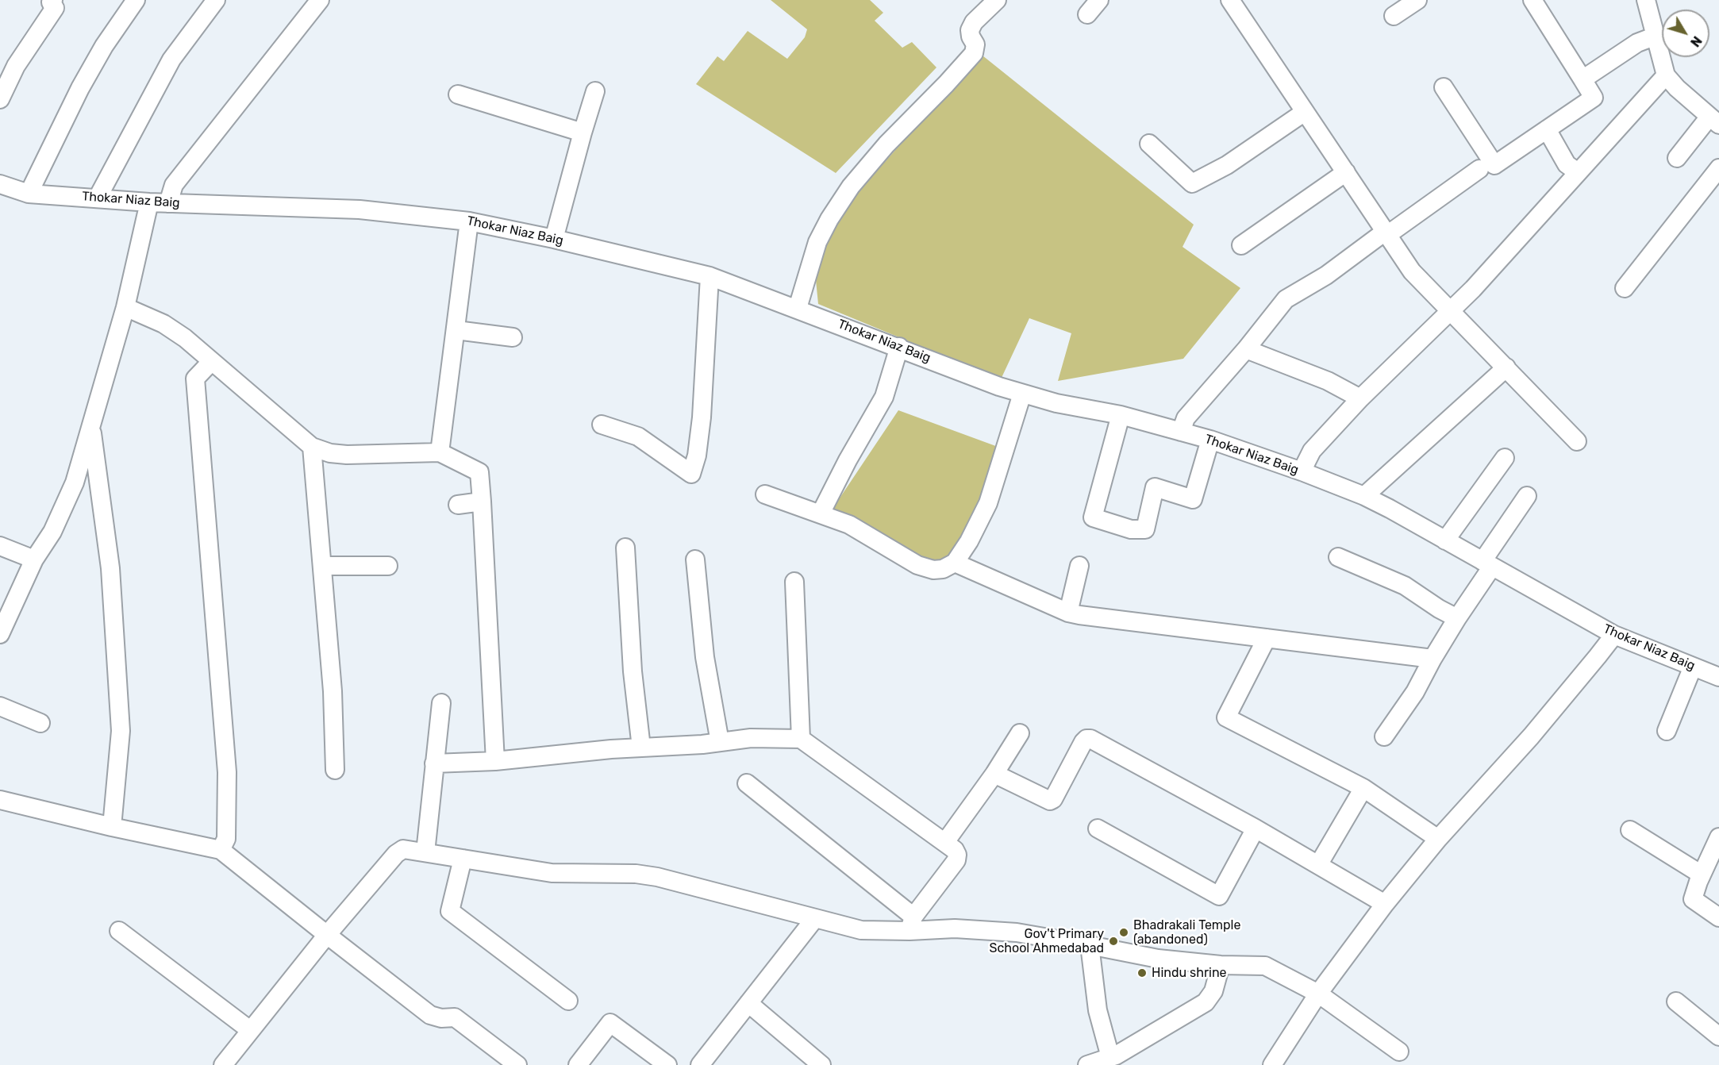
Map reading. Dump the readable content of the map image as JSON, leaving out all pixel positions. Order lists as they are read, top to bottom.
{
  "streets": {
    "street": ["Thokar Niaz Baig"]
  },
  "places": ["Bhadrakali Temple (abandoned)", "Gov't Primary School Ahmedabad", "Hindu shrine"],
  "north": "bottom right"
}
